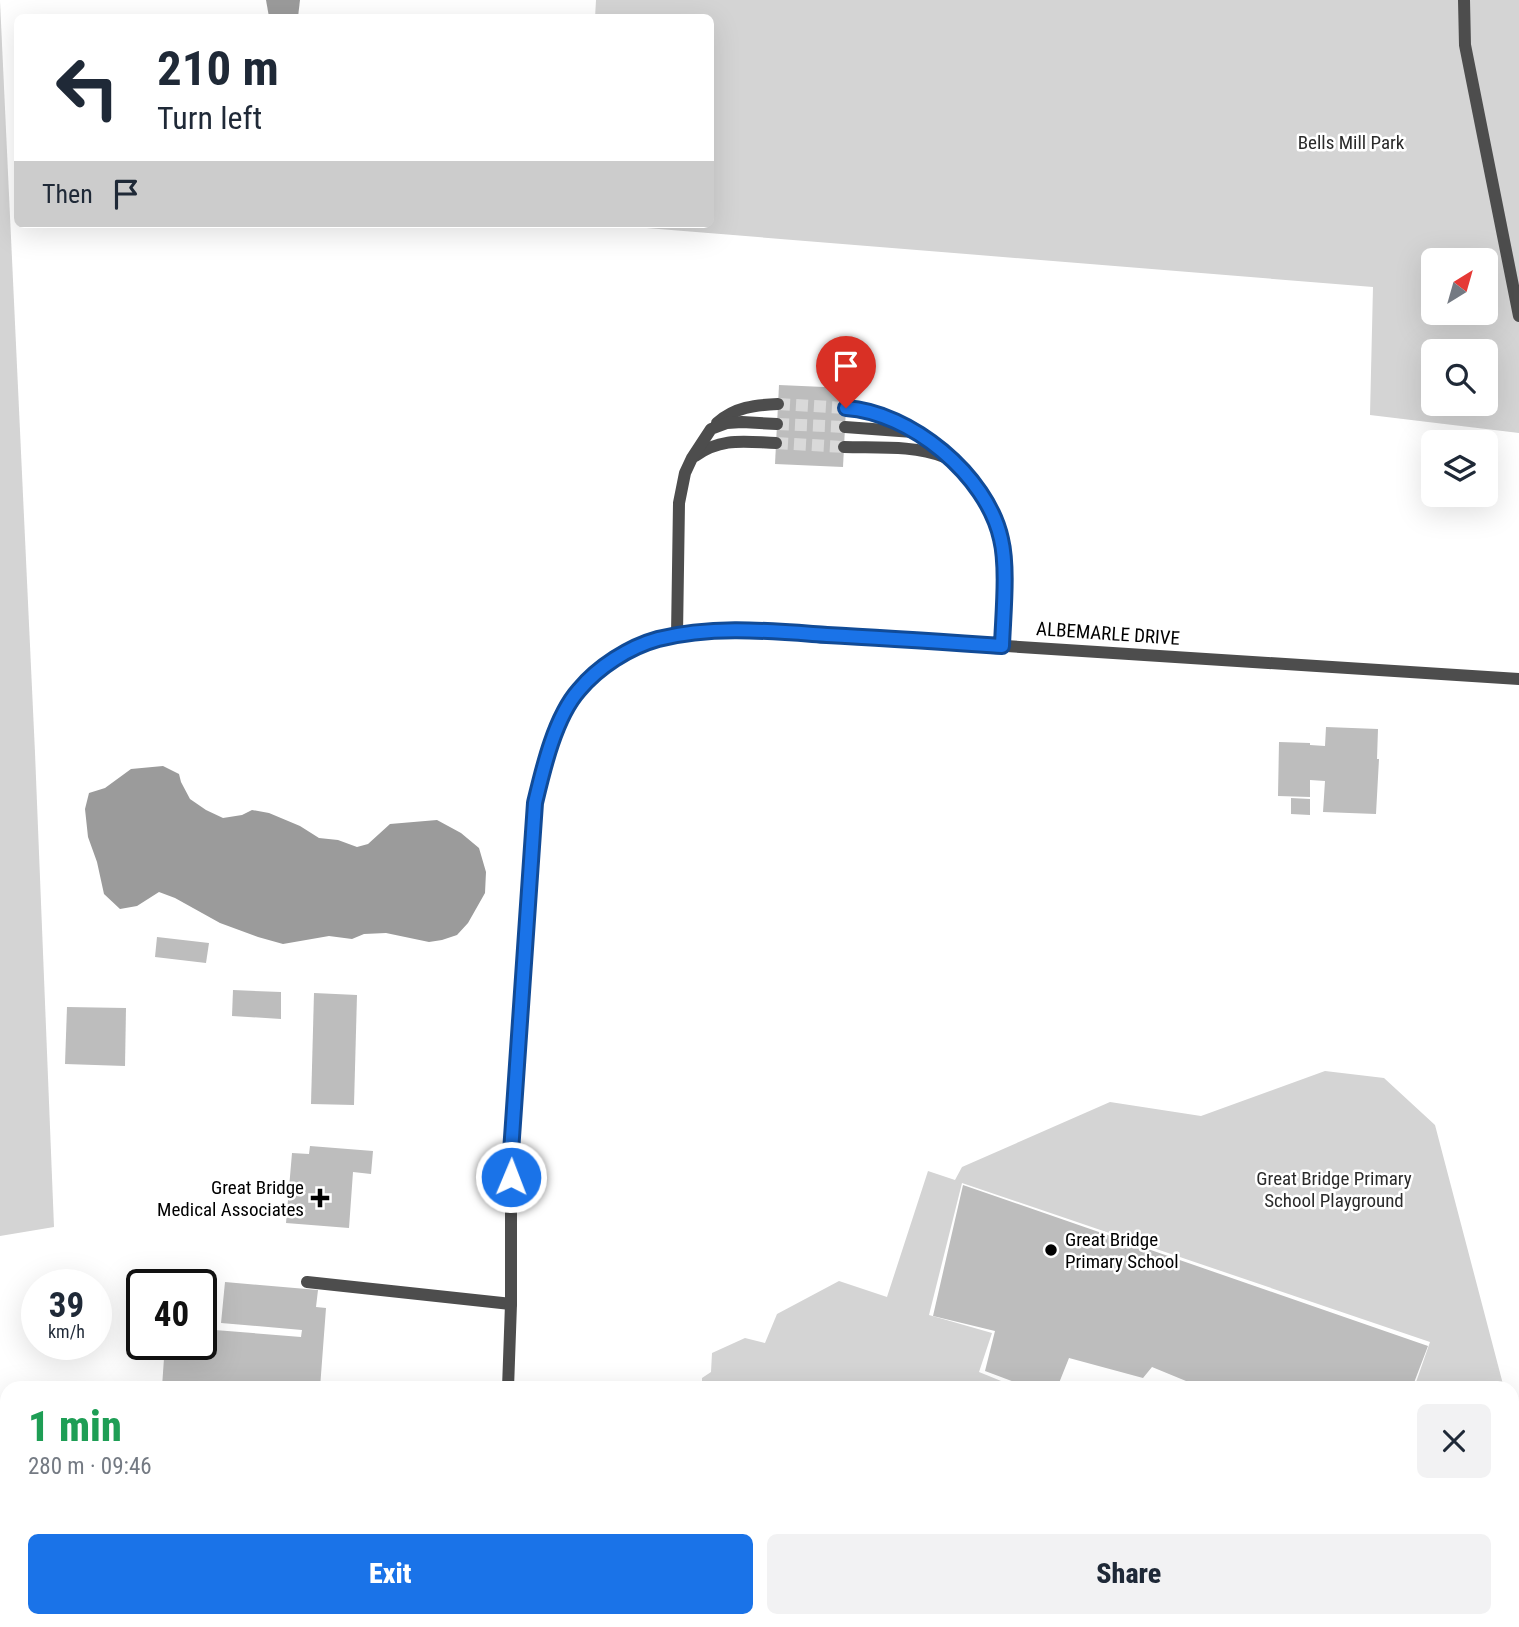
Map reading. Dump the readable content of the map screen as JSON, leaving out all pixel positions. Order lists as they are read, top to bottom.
{
  "streets": {
    "street": ["ALBEMARLE DRIVE"]
  },
  "parks": ["Bells Mill Park", "Great Bridge Primary School Playground"],
  "places": {
    "health": ["Great Bridge Medical Associates"],
    "other": ["Great Bridge Primary School"]
  },
  "north": "top right",
  "page": {
    "turn": ["210 m", "Turn left"],
    "then": "Then",
    "speed": "39 km/h",
    "limit": "40",
    "heading": ["1 min", "280 m · 09:46"],
    "buttons": ["Exit", "Share"]
  }
}
